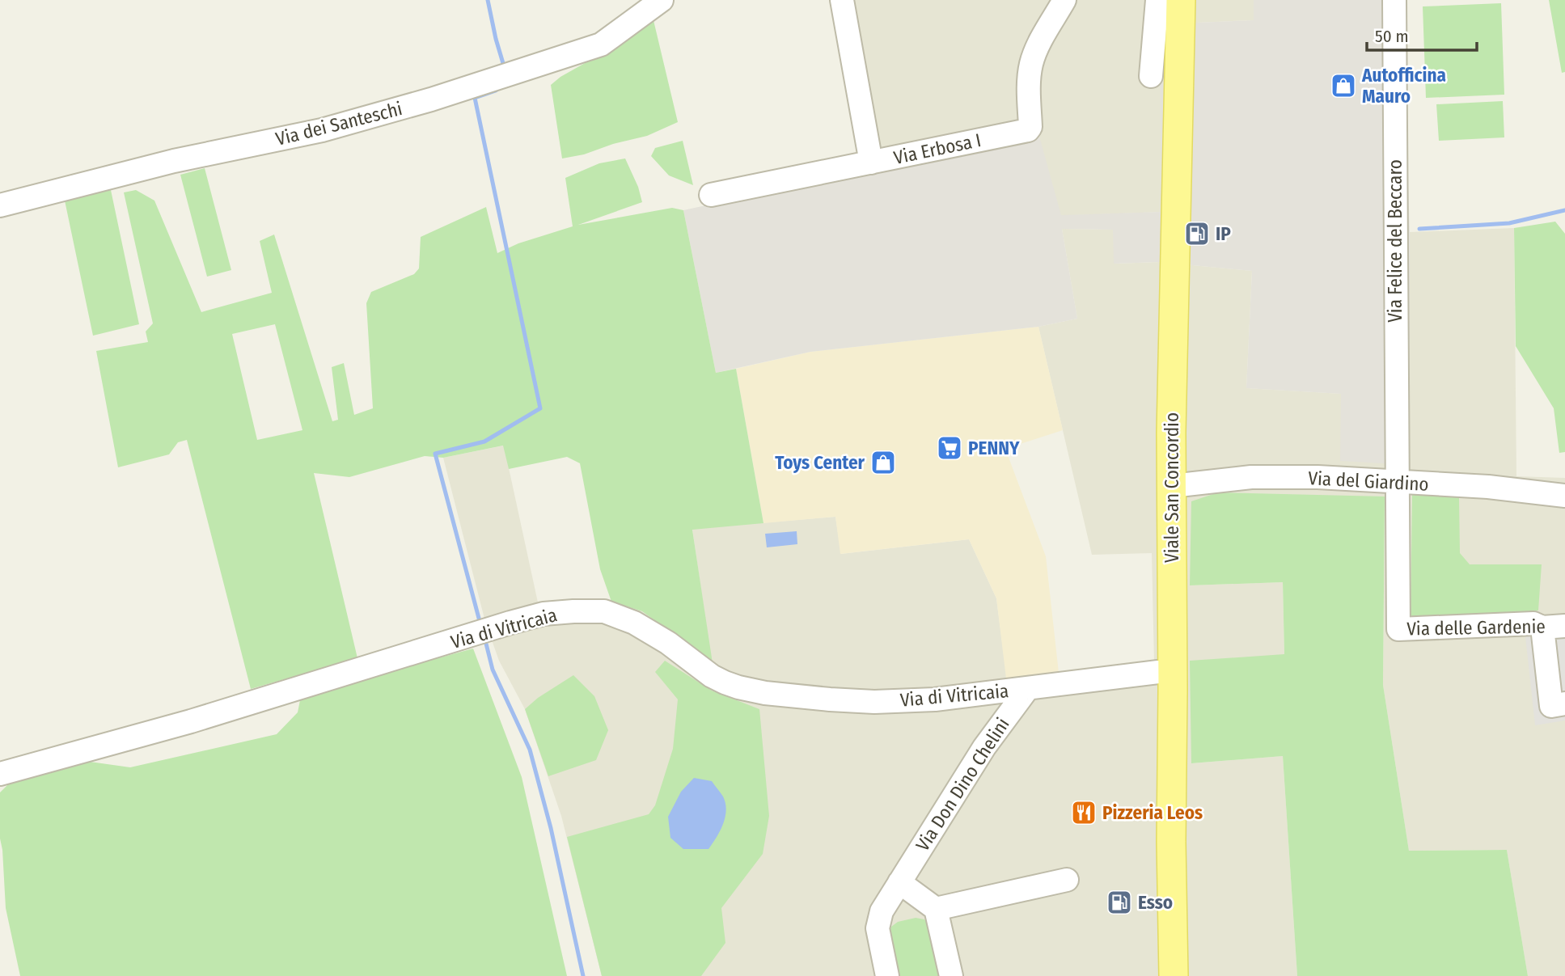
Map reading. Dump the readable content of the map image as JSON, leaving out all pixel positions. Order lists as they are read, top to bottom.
{
  "streets": {
    "main road": ["Viale San Concordio"],
    "street": [
      "Via dei Santeschi",
      "Via Erbosa I",
      "Via Felice del Beccaro",
      "Via del Giardino",
      "Via delle Gardenie",
      "Via di Vitricaia",
      "Via Don Dino Chelini"
    ]
  },
  "crossings": [
    ["Via Felice del Beccaro", "Via del Giardino"],
    ["Via Felice del Beccaro", "Via delle Gardenie"],
    ["Via del Giardino", "Viale San Concordio"],
    ["Via del Giardino", "Via delle Gardenie"],
    ["Viale San Concordio", "Via di Vitricaia"],
    ["Via di Vitricaia", "Via Don Dino Chelini"]
  ],
  "places": {
    "shop": ["Autofficina Mauro", "Toys Center"],
    "fuel station": ["IP", "Esso"],
    "supermarket": ["PENNY"],
    "restaurant": ["Pizzeria Leos"]
  },
  "scale_bar": "50 m"
}
